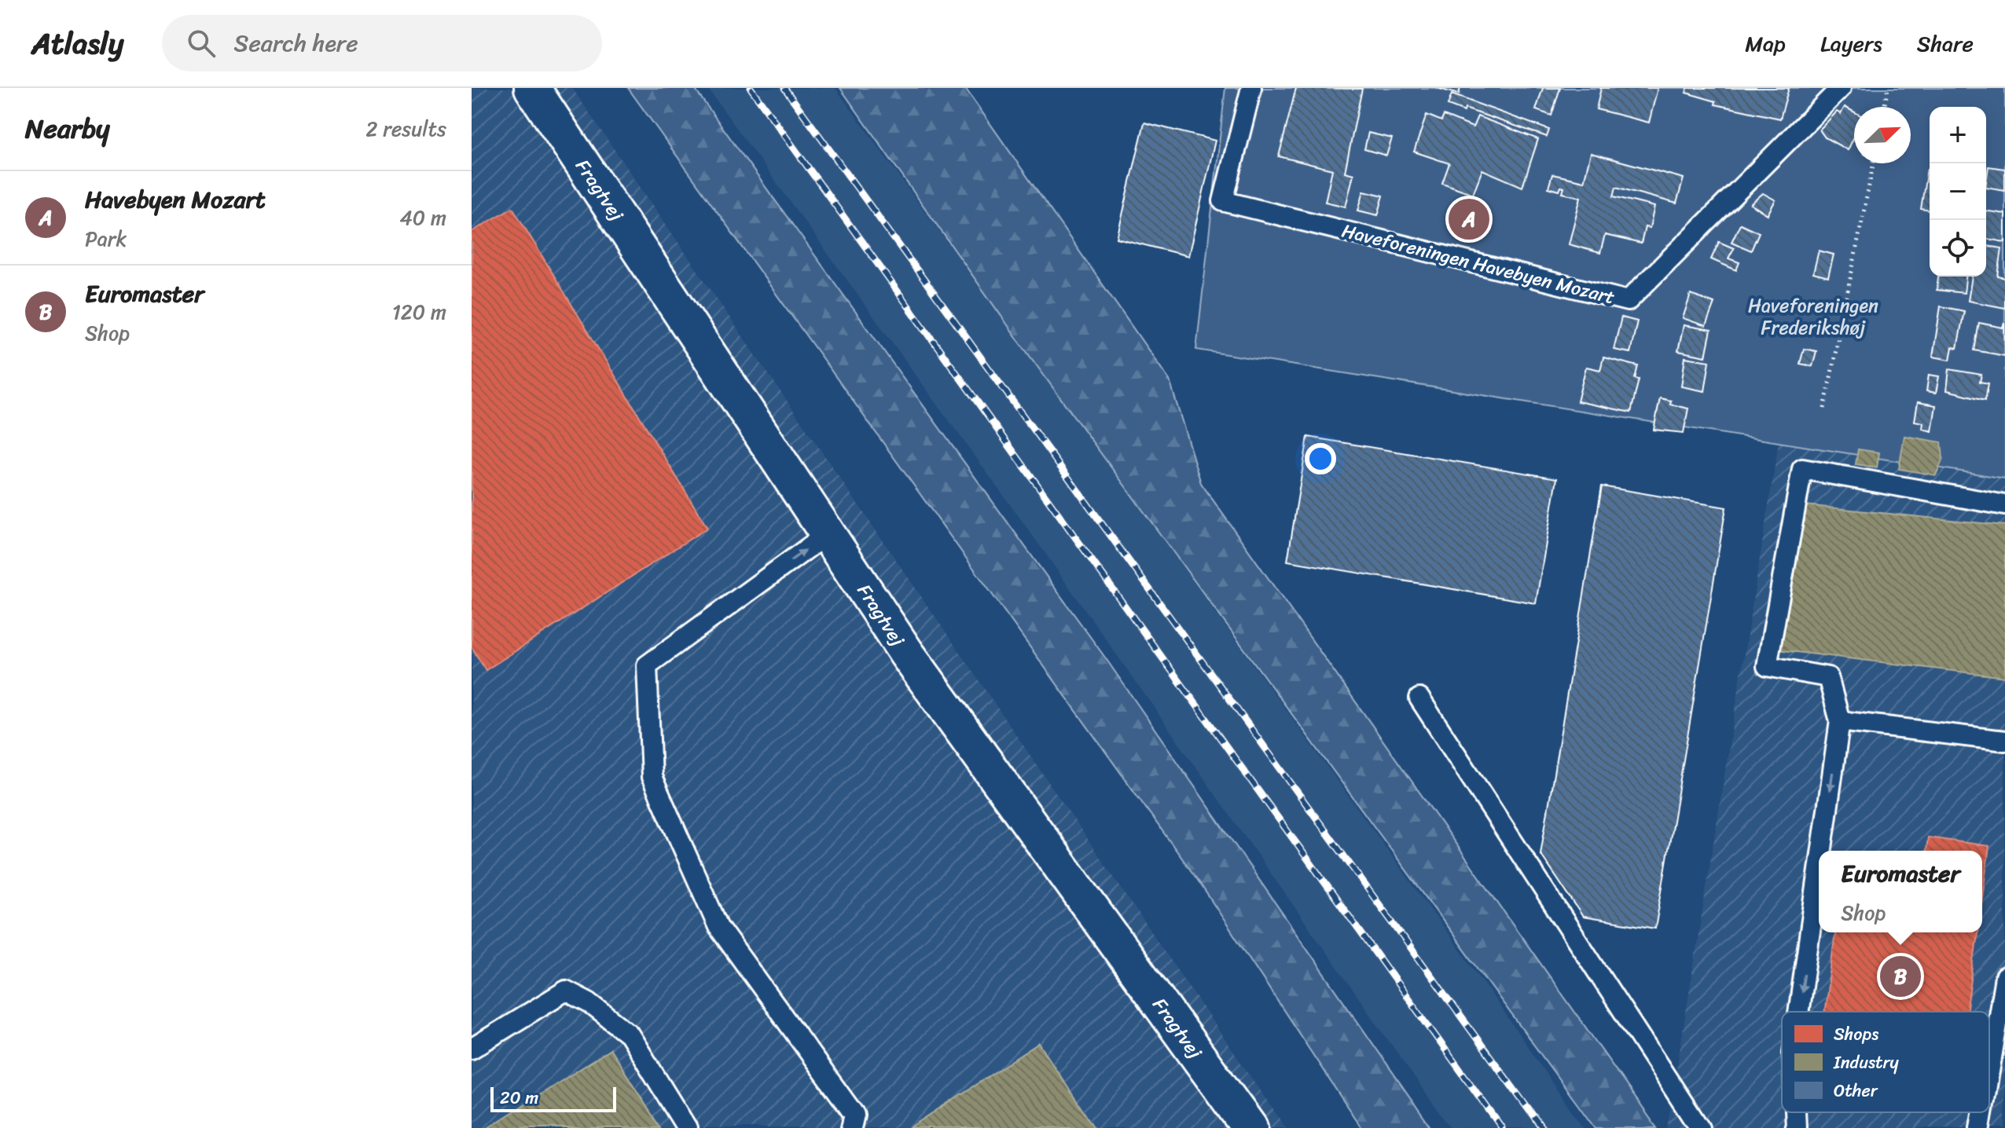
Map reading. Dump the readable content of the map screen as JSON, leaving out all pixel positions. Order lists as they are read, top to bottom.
{
  "streets": {
    "street": ["Fragtvej"],
    "lane": ["Haveforeningen Havebyen Mozart"]
  },
  "parks": ["Haveforeningen Frederikshøj"],
  "legend": ["Shops", "Industry", "Other"],
  "scale_bar": "20 m",
  "north": "top right",
  "page": {
    "header": "Atlasly",
    "search": "Search here",
    "nav": ["Map", "Layers", "Share"],
    "heading": ["Nearby", "2 results"],
    "map_buttons": ["+", "−"],
    "list": [
      {
        "mark": "A",
        "name": "Havebyen Mozart",
        "note": "Park",
        "value": "40 m"
      },
      {
        "mark": "B",
        "name": "Euromaster",
        "note": "Shop",
        "value": "120 m"
      }
    ],
    "pins": ["A", "B"],
    "popup": ["Euromaster", "Shop"],
    "scale": "20 m"
  }
}
